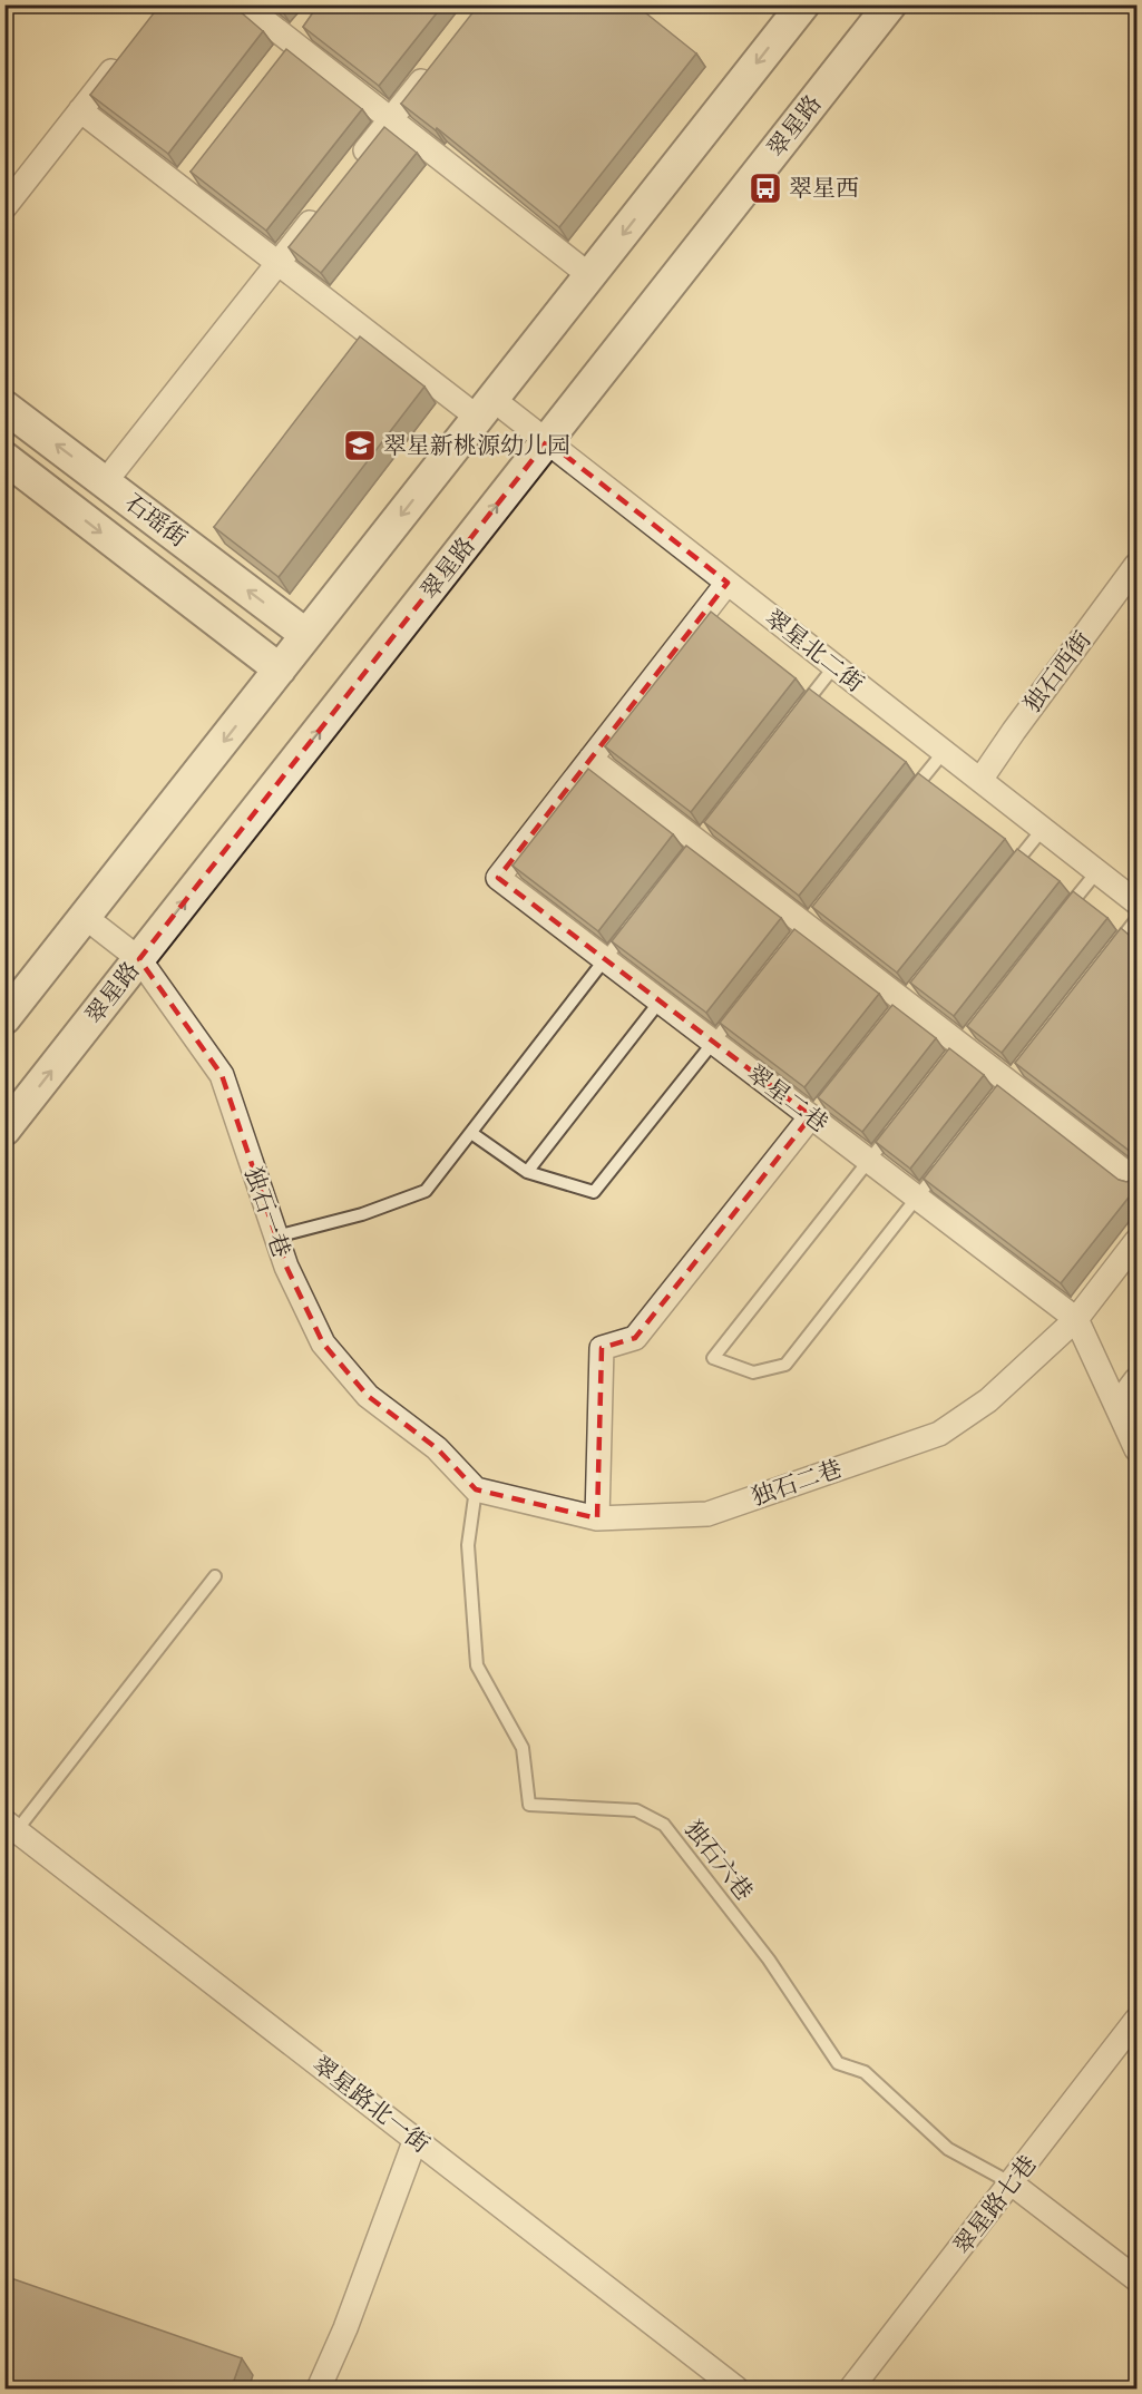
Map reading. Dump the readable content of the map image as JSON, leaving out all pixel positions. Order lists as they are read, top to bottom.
{
  "streets": {
    "street": [
      "翠星路",
      "石瑶街",
      "翠星北二街",
      "独石西街",
      "翠星二巷",
      "独石一巷",
      "独石二巷",
      "翠星路北一街",
      "翠星路七巷"
    ],
    "lane": ["独石六巷"]
  },
  "crossings": [
    ["翠星路", "翠星北二街"],
    ["翠星路", "独石一巷"],
    ["翠星北二街", "独石西街"],
    ["翠星二巷", "独石二巷"],
    ["独石一巷", "独石二巷"],
    ["独石一巷", "独石六巷"],
    ["独石二巷", "独石六巷"],
    ["独石六巷", "翠星路七巷"]
  ],
  "places": {
    "bus stop": ["翠星西"],
    "school or university": ["翠星新桃源幼儿园"]
  }
}
